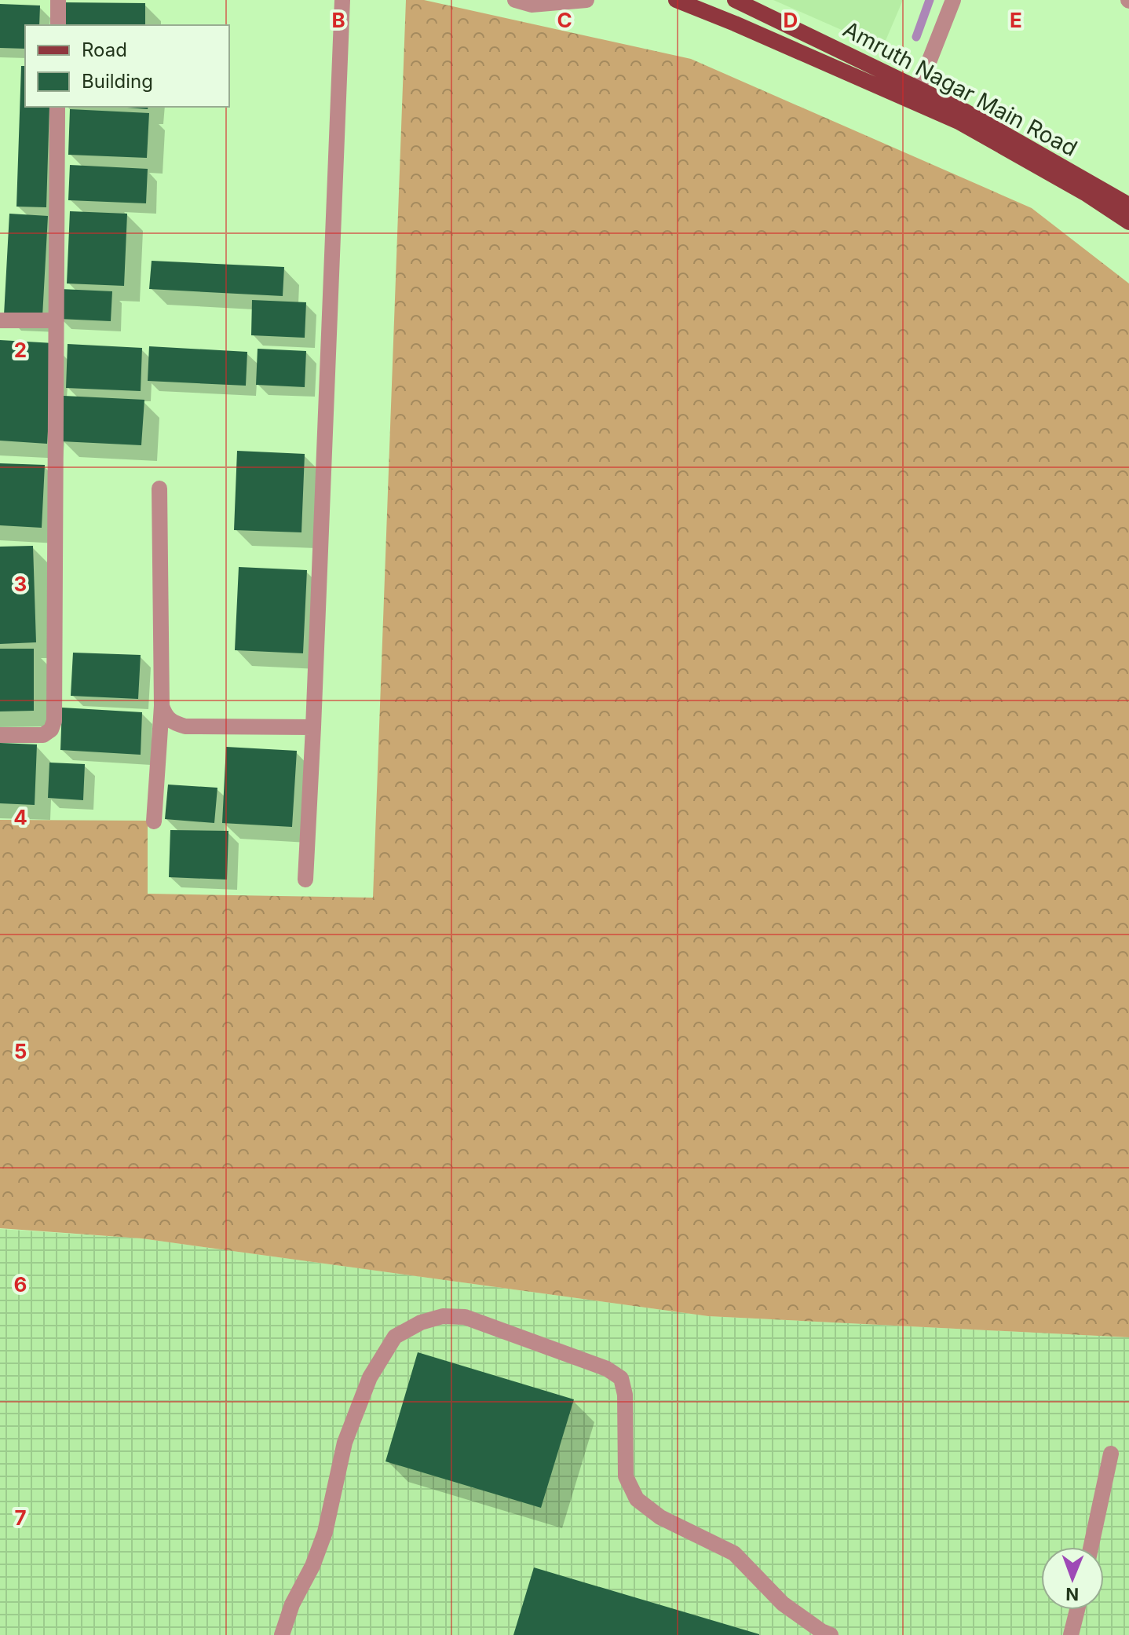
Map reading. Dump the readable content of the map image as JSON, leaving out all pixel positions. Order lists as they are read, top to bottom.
{
  "streets": {
    "main road": ["Amruth Nagar Main Road"]
  },
  "legend": ["Road", "Building"],
  "north": "bottom",
  "grid": {
    "columns": [
      "B",
      "C",
      "D",
      "E"
    ],
    "rows": [
      "2",
      "3",
      "4",
      "5",
      "6",
      "7"
    ]
  }
}
